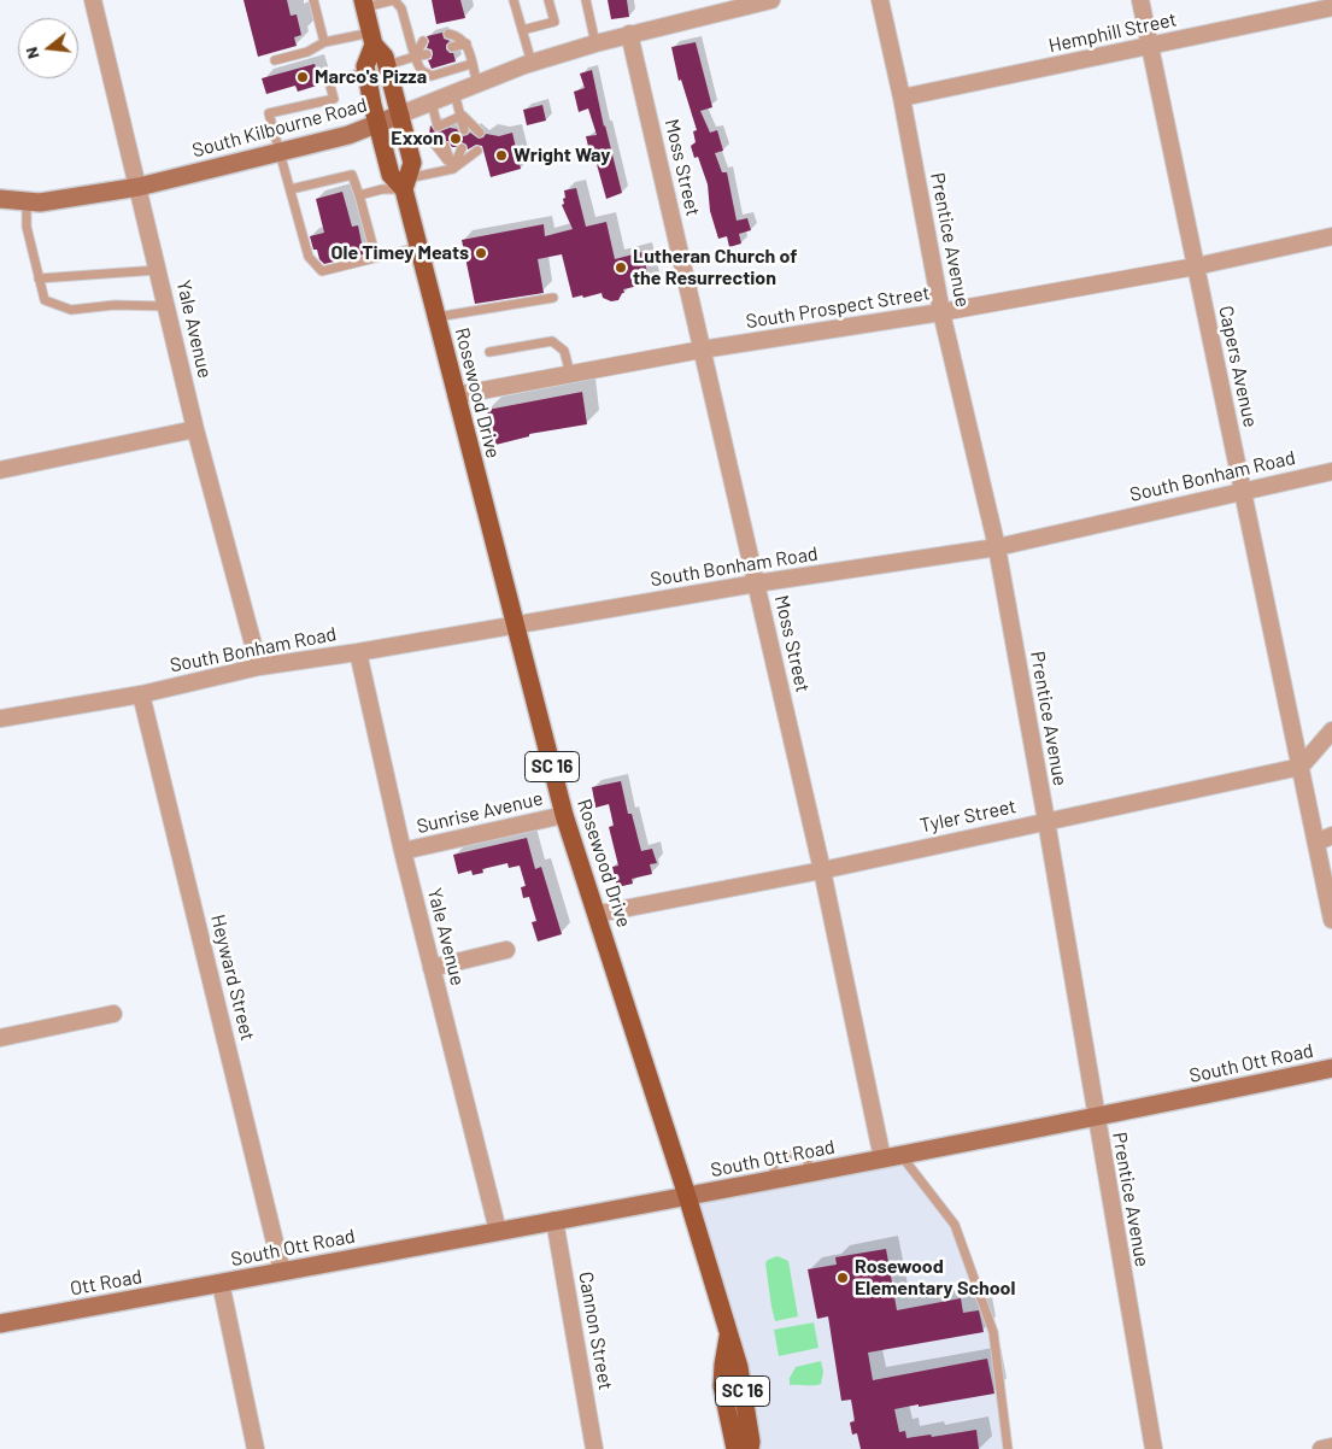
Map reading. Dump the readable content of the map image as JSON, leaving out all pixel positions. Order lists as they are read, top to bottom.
{
  "streets": {
    "main road": ["Rosewood Drive", "SC 16"],
    "street": [
      "Hemphill Street",
      "South Kilbourne Road",
      "Moss Street",
      "Prentice Avenue",
      "South Prospect Street",
      "Yale Avenue",
      "Capers Avenue",
      "South Bonham Road",
      "Sunrise Avenue",
      "Tyler Street",
      "Heyward Street",
      "South Ott Road",
      "Ott Road",
      "Cannon Street"
    ]
  },
  "crossings": [
    ["Hemphill Street", "Prentice Avenue"],
    ["Hemphill Street", "Capers Avenue"],
    ["South Kilbourne Road", "Moss Street"],
    ["South Kilbourne Road", "Yale Avenue"],
    ["South Kilbourne Road", "Rosewood Drive"],
    ["Moss Street", "South Prospect Street"],
    ["Moss Street", "South Bonham Road"],
    ["Moss Street", "Tyler Street"],
    ["Moss Street", "South Ott Road"],
    ["Prentice Avenue", "South Prospect Street"],
    ["Prentice Avenue", "South Bonham Road"],
    ["Prentice Avenue", "Tyler Street"],
    ["Prentice Avenue", "South Ott Road"],
    ["South Prospect Street", "Capers Avenue"],
    ["South Prospect Street", "Rosewood Drive"],
    ["Yale Avenue", "South Bonham Road"],
    ["Yale Avenue", "Sunrise Avenue"],
    ["Yale Avenue", "South Ott Road"],
    ["Capers Avenue", "South Bonham Road"],
    ["Capers Avenue", "Tyler Street"],
    ["Rosewood Drive", "South Bonham Road"],
    ["Rosewood Drive", "Sunrise Avenue"],
    ["Rosewood Drive", "Tyler Street"],
    ["Rosewood Drive", "South Ott Road"],
    ["South Bonham Road", "Heyward Street"],
    ["Heyward Street", "South Ott Road"],
    ["South Ott Road", "Ott Road"],
    ["South Ott Road", "Cannon Street"]
  ],
  "places": [
    "Marco's Pizza",
    "Exxon",
    "Wright Way",
    "Ole Timey Meats",
    "Lutheran Church of the Resurrection",
    "Rosewood Elementary School"
  ],
  "north": "left"
}
